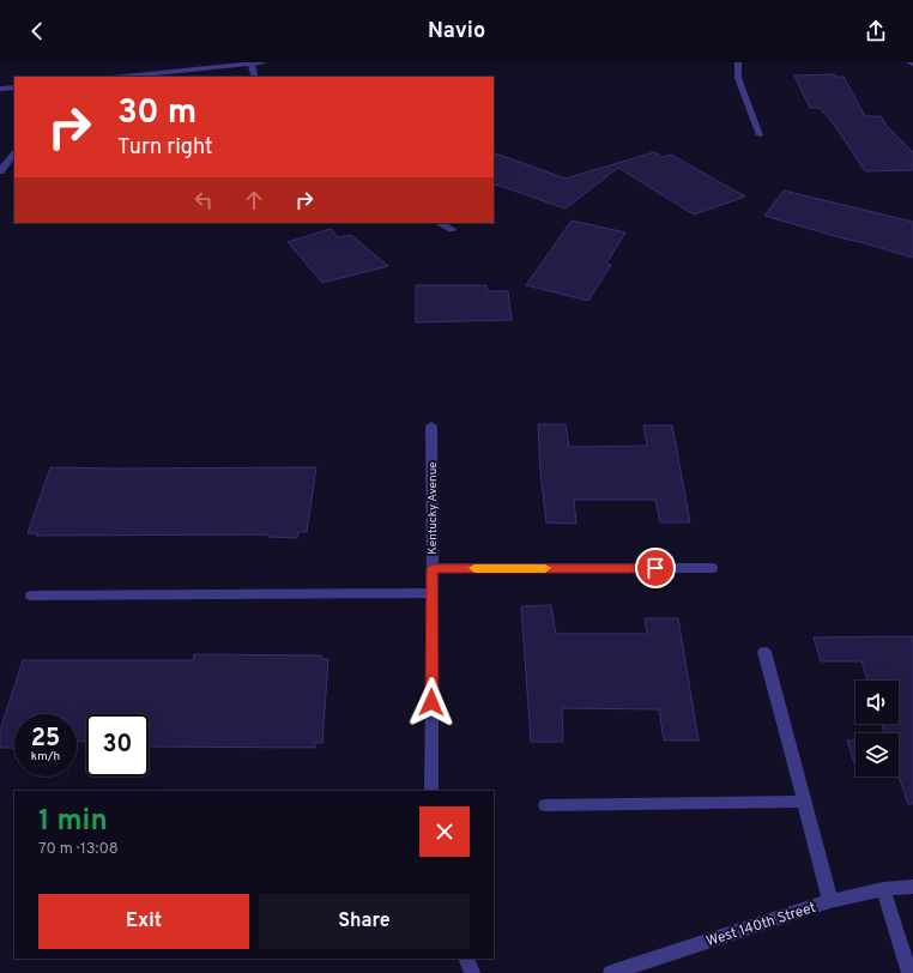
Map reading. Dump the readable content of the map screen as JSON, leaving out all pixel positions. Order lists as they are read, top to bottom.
{
  "streets": {
    "street": ["Kentucky Avenue", "West 140th Street"]
  },
  "page": {
    "header": "Navio",
    "turn": ["30 m", "Turn right"],
    "speed": "25 km/h",
    "limit": "30",
    "heading": ["1 min", "70 m · 13:08"],
    "buttons": ["Exit", "Share"]
  }
}
